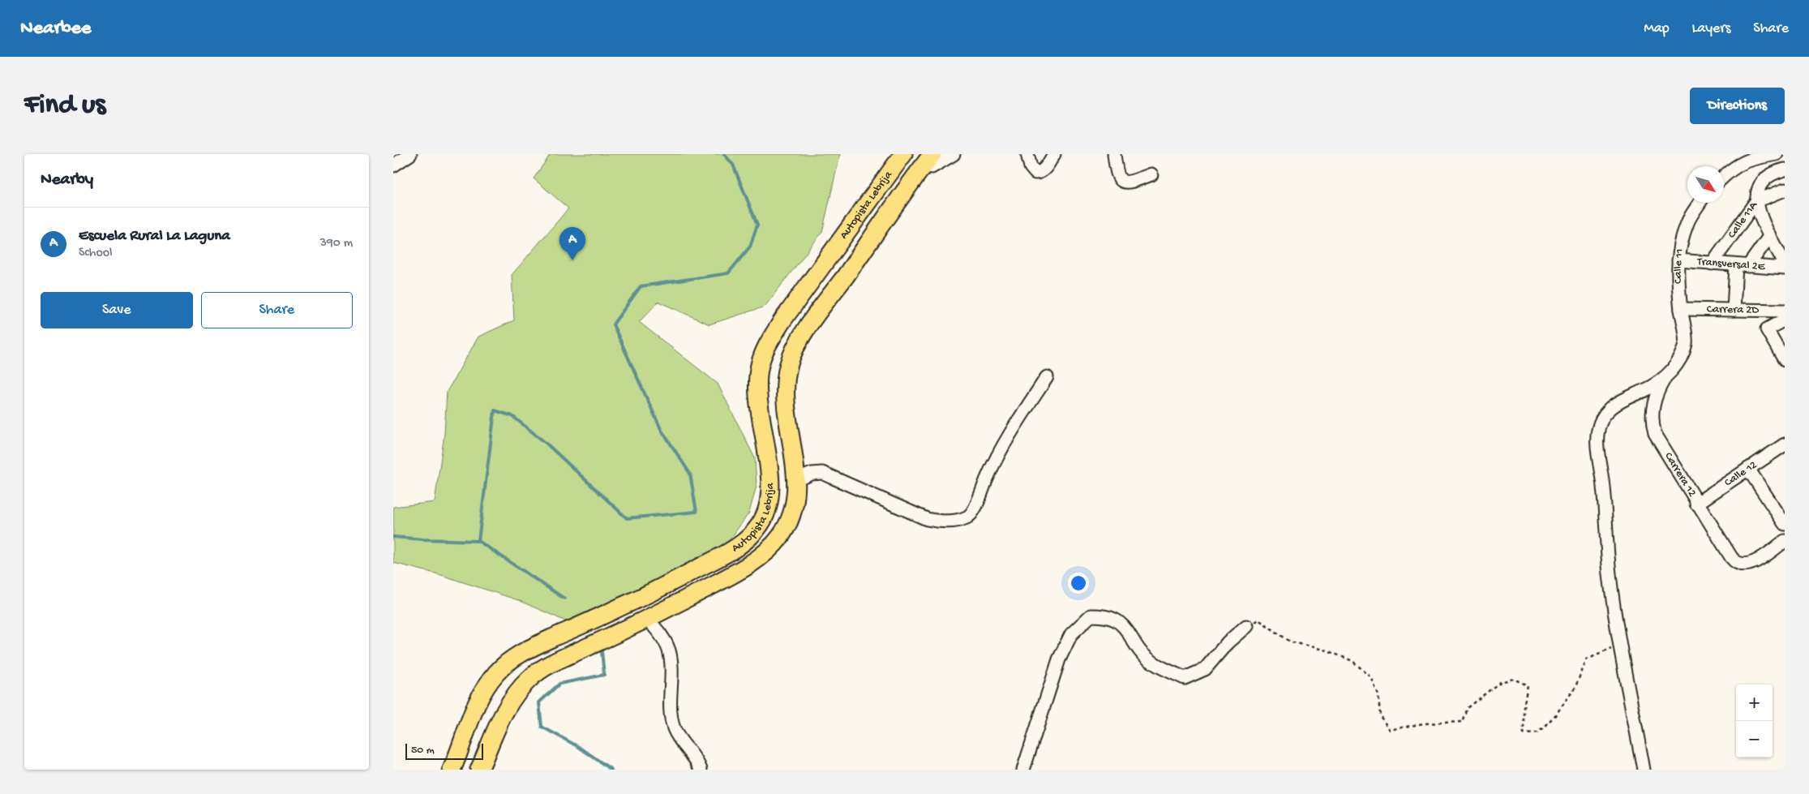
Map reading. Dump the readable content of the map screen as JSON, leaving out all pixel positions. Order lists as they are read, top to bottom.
{
  "streets": {
    "highway": ["Autopista Lebrija"],
    "street": [
      "Calle 11A",
      "Transversal 2E",
      "Calle 11",
      "Carrera 2D",
      "Calle 12",
      "Carrera 12"
    ]
  },
  "crossings": [
    ["Calle 11A", "Transversal 2E"],
    ["Transversal 2E", "Calle 11"],
    ["Calle 11", "Carrera 2D"],
    ["Calle 11", "Carrera 12"],
    ["Calle 12", "Carrera 12"]
  ],
  "scale_bar": "50 m",
  "north": "bottom right",
  "page": {
    "header": "Nearbee",
    "nav": ["Map", "Layers", "Share"],
    "buttons": [
      "Directions",
      ["Save", "Share"]
    ],
    "title": "Find us",
    "heading": "Nearby",
    "list": [
      {
        "mark": "A",
        "name": "Escuela Rural La Laguna",
        "note": "School",
        "value": "390 m"
      }
    ],
    "pins": "A",
    "map_buttons": ["+", "−"],
    "scale": "50 m"
  }
}
